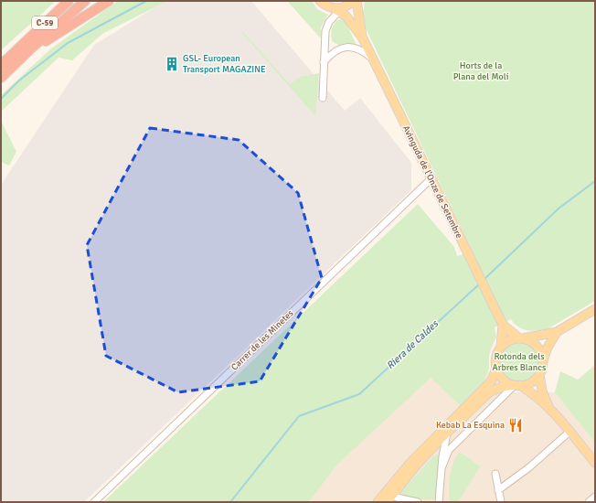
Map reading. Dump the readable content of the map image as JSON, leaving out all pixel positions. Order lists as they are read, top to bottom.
{
  "streets": {
    "highway": ["C-59"],
    "main road": ["Avinguda de l'Onze de Setembre"],
    "street": ["Carrer de les Minetes"]
  },
  "crossings": [
    ["Avinguda de l'Onze de Setembre", "Carrer de les Minetes"]
  ],
  "water": ["Riera de Caldes"],
  "parks": ["Horts de la Plana del Molí", "Rotonda dels Arbres Blancs"],
  "places": {
    "building": ["GSL- European Transport MAGAZINE"],
    "restaurant": ["Kebab La Esquina"]
  }
}
